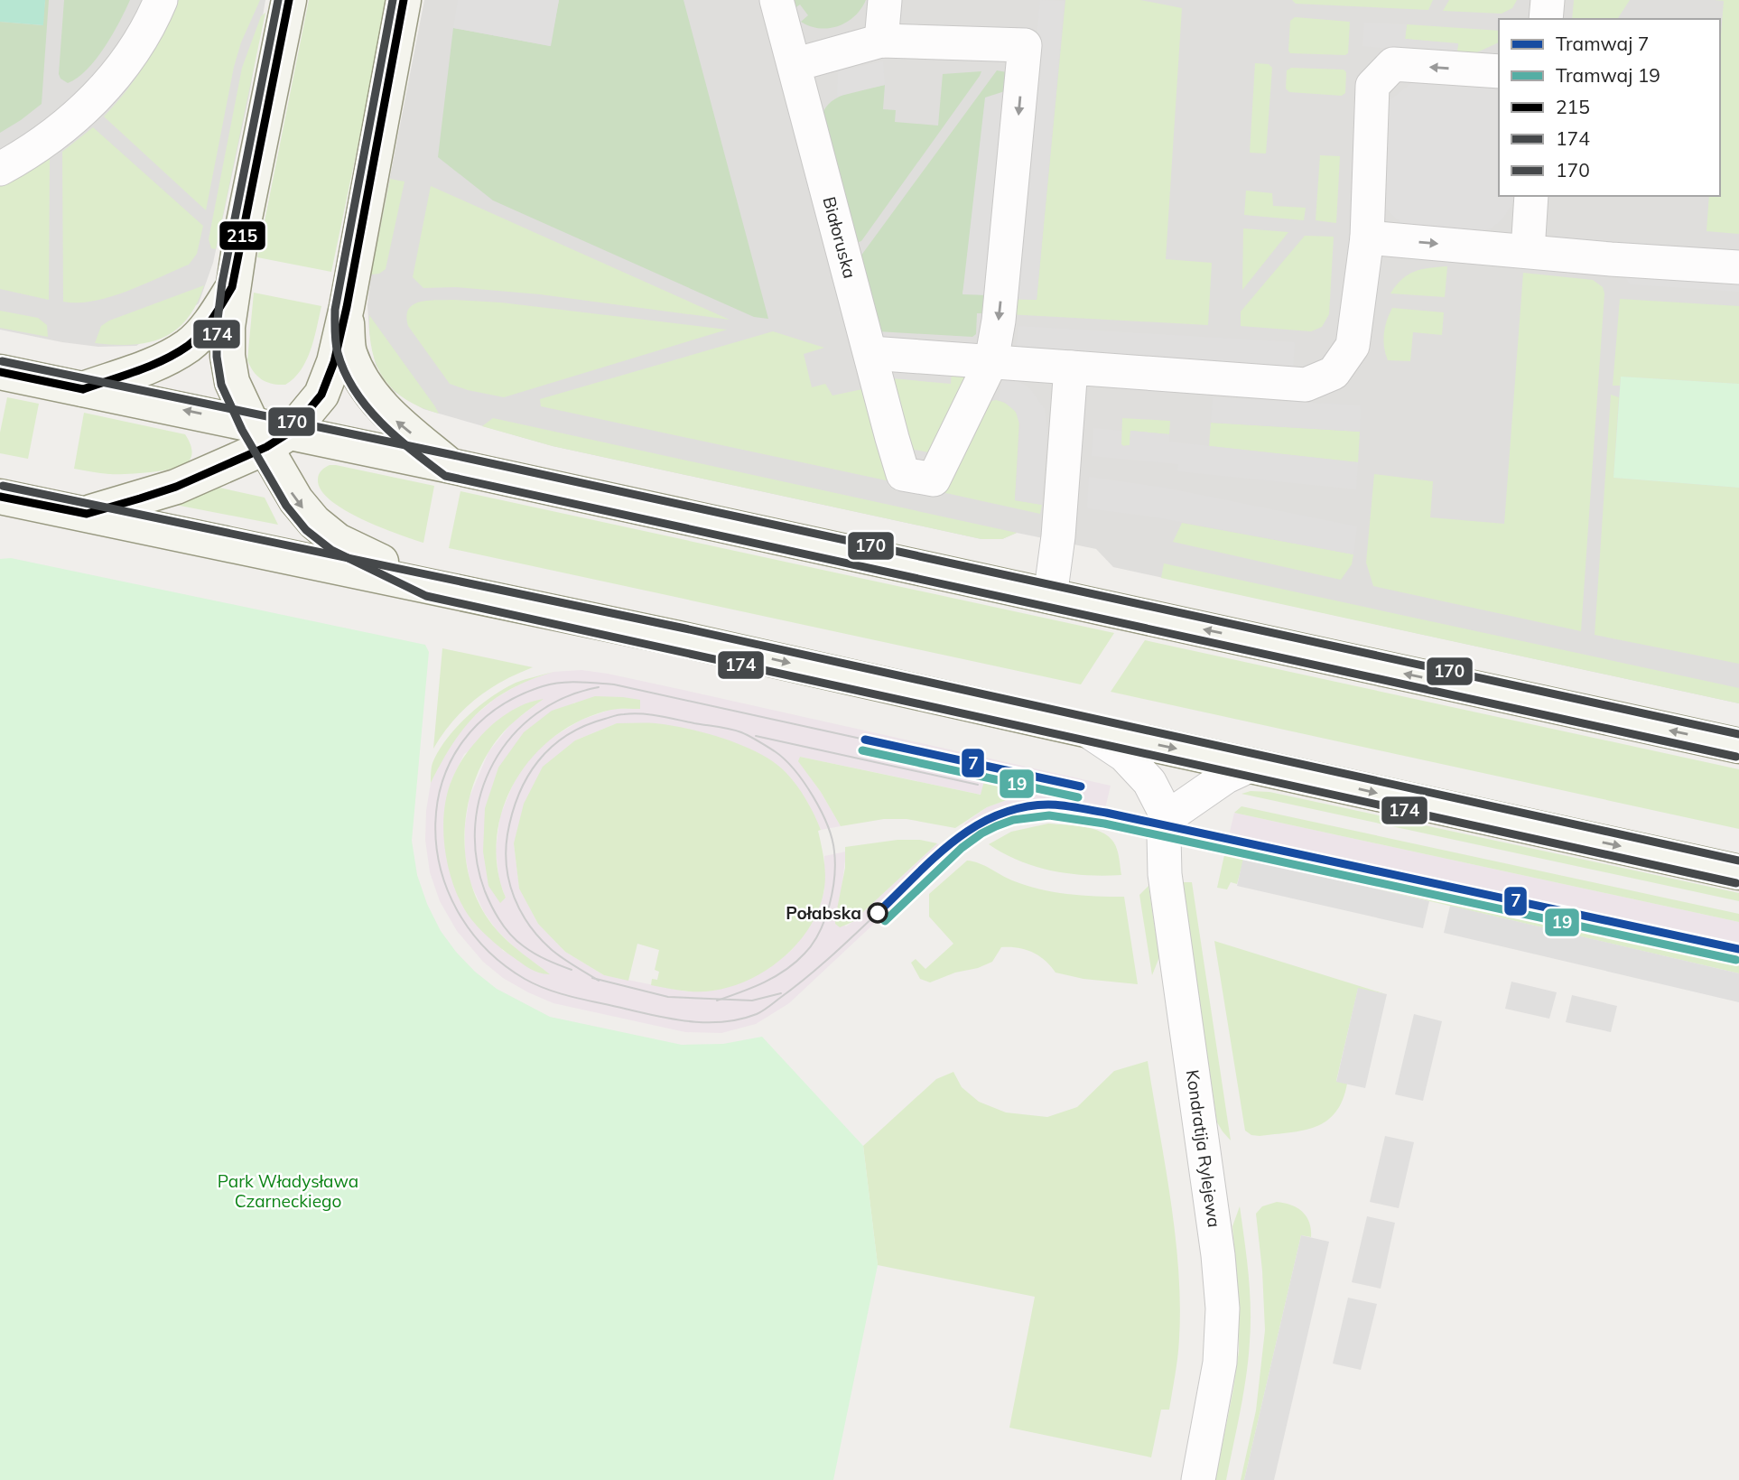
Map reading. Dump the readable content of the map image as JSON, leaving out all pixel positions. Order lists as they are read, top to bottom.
{
  "streets": {
    "street": ["Białoruska", "Kondratija Rylejewa"]
  },
  "parks": ["Park Władysława Czarneckiego"],
  "places": ["Połabska"],
  "lines": [
    "transit line 215",
    "transit line 174",
    "transit line 170",
    "tram line 7",
    "tram line 19"
  ],
  "legend": [
    "Tramwaj 7",
    "Tramwaj 19",
    "215",
    "174",
    "170"
  ]
}
